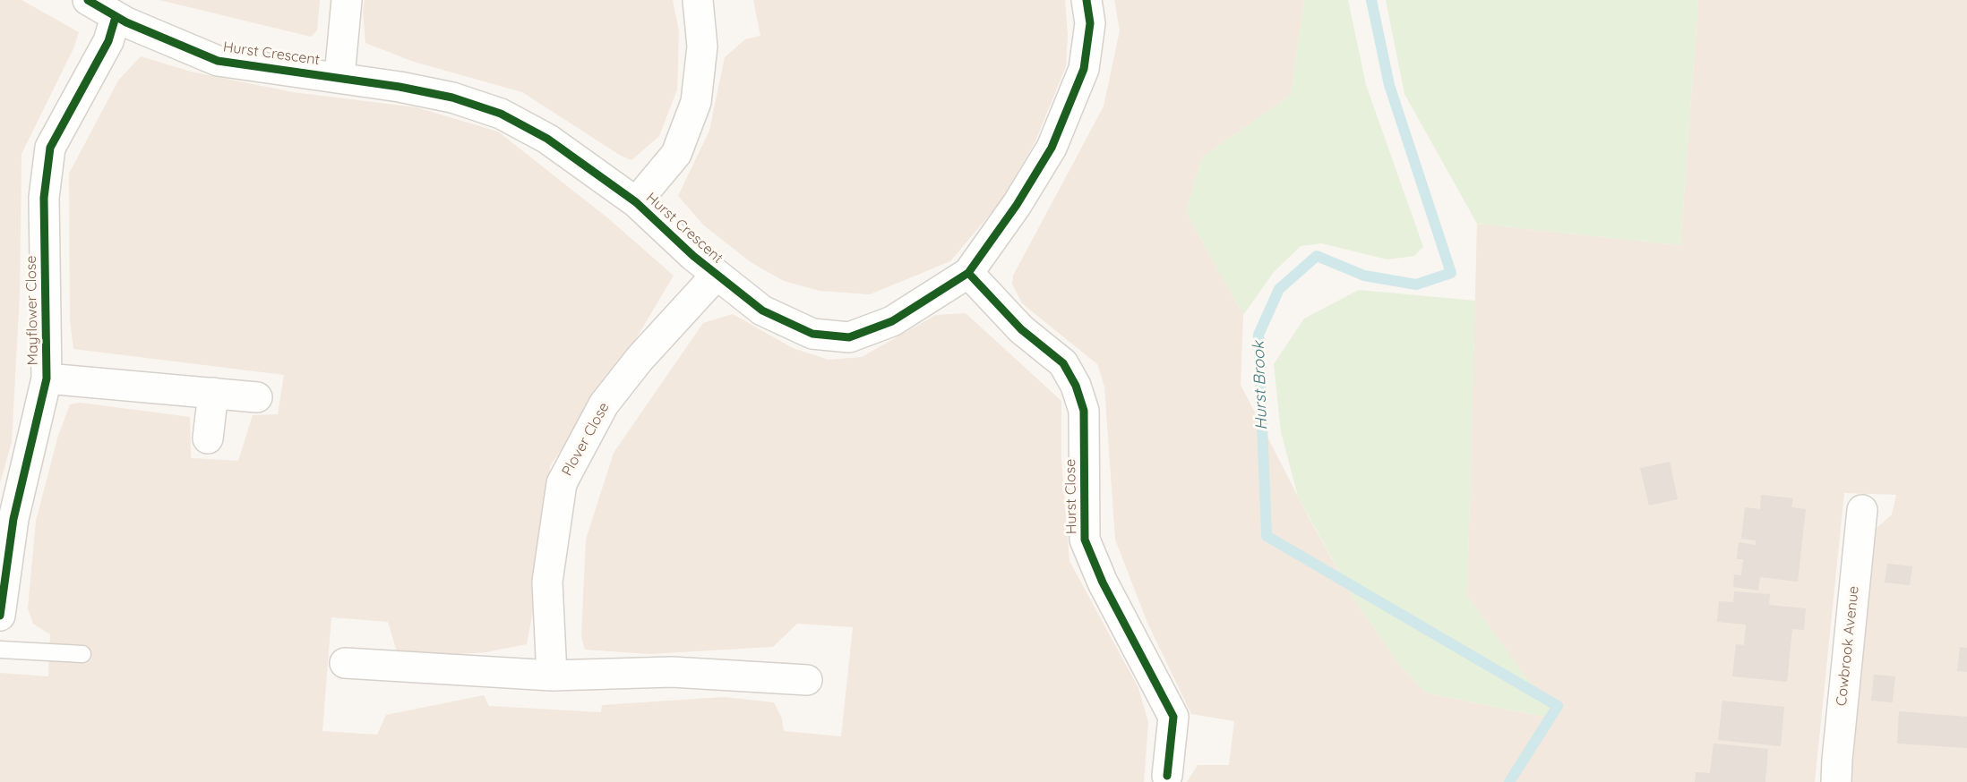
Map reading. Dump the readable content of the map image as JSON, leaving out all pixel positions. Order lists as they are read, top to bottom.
{
  "streets": {
    "street": [
      "Hurst Crescent",
      "Mayflower Close",
      "Plover Close",
      "Hurst Close",
      "Cowbrook Avenue"
    ]
  },
  "crossings": [
    ["Hurst Crescent", "Mayflower Close"],
    ["Hurst Crescent", "Plover Close"],
    ["Hurst Crescent", "Hurst Close"]
  ],
  "water": ["Hurst Brook"]
}
